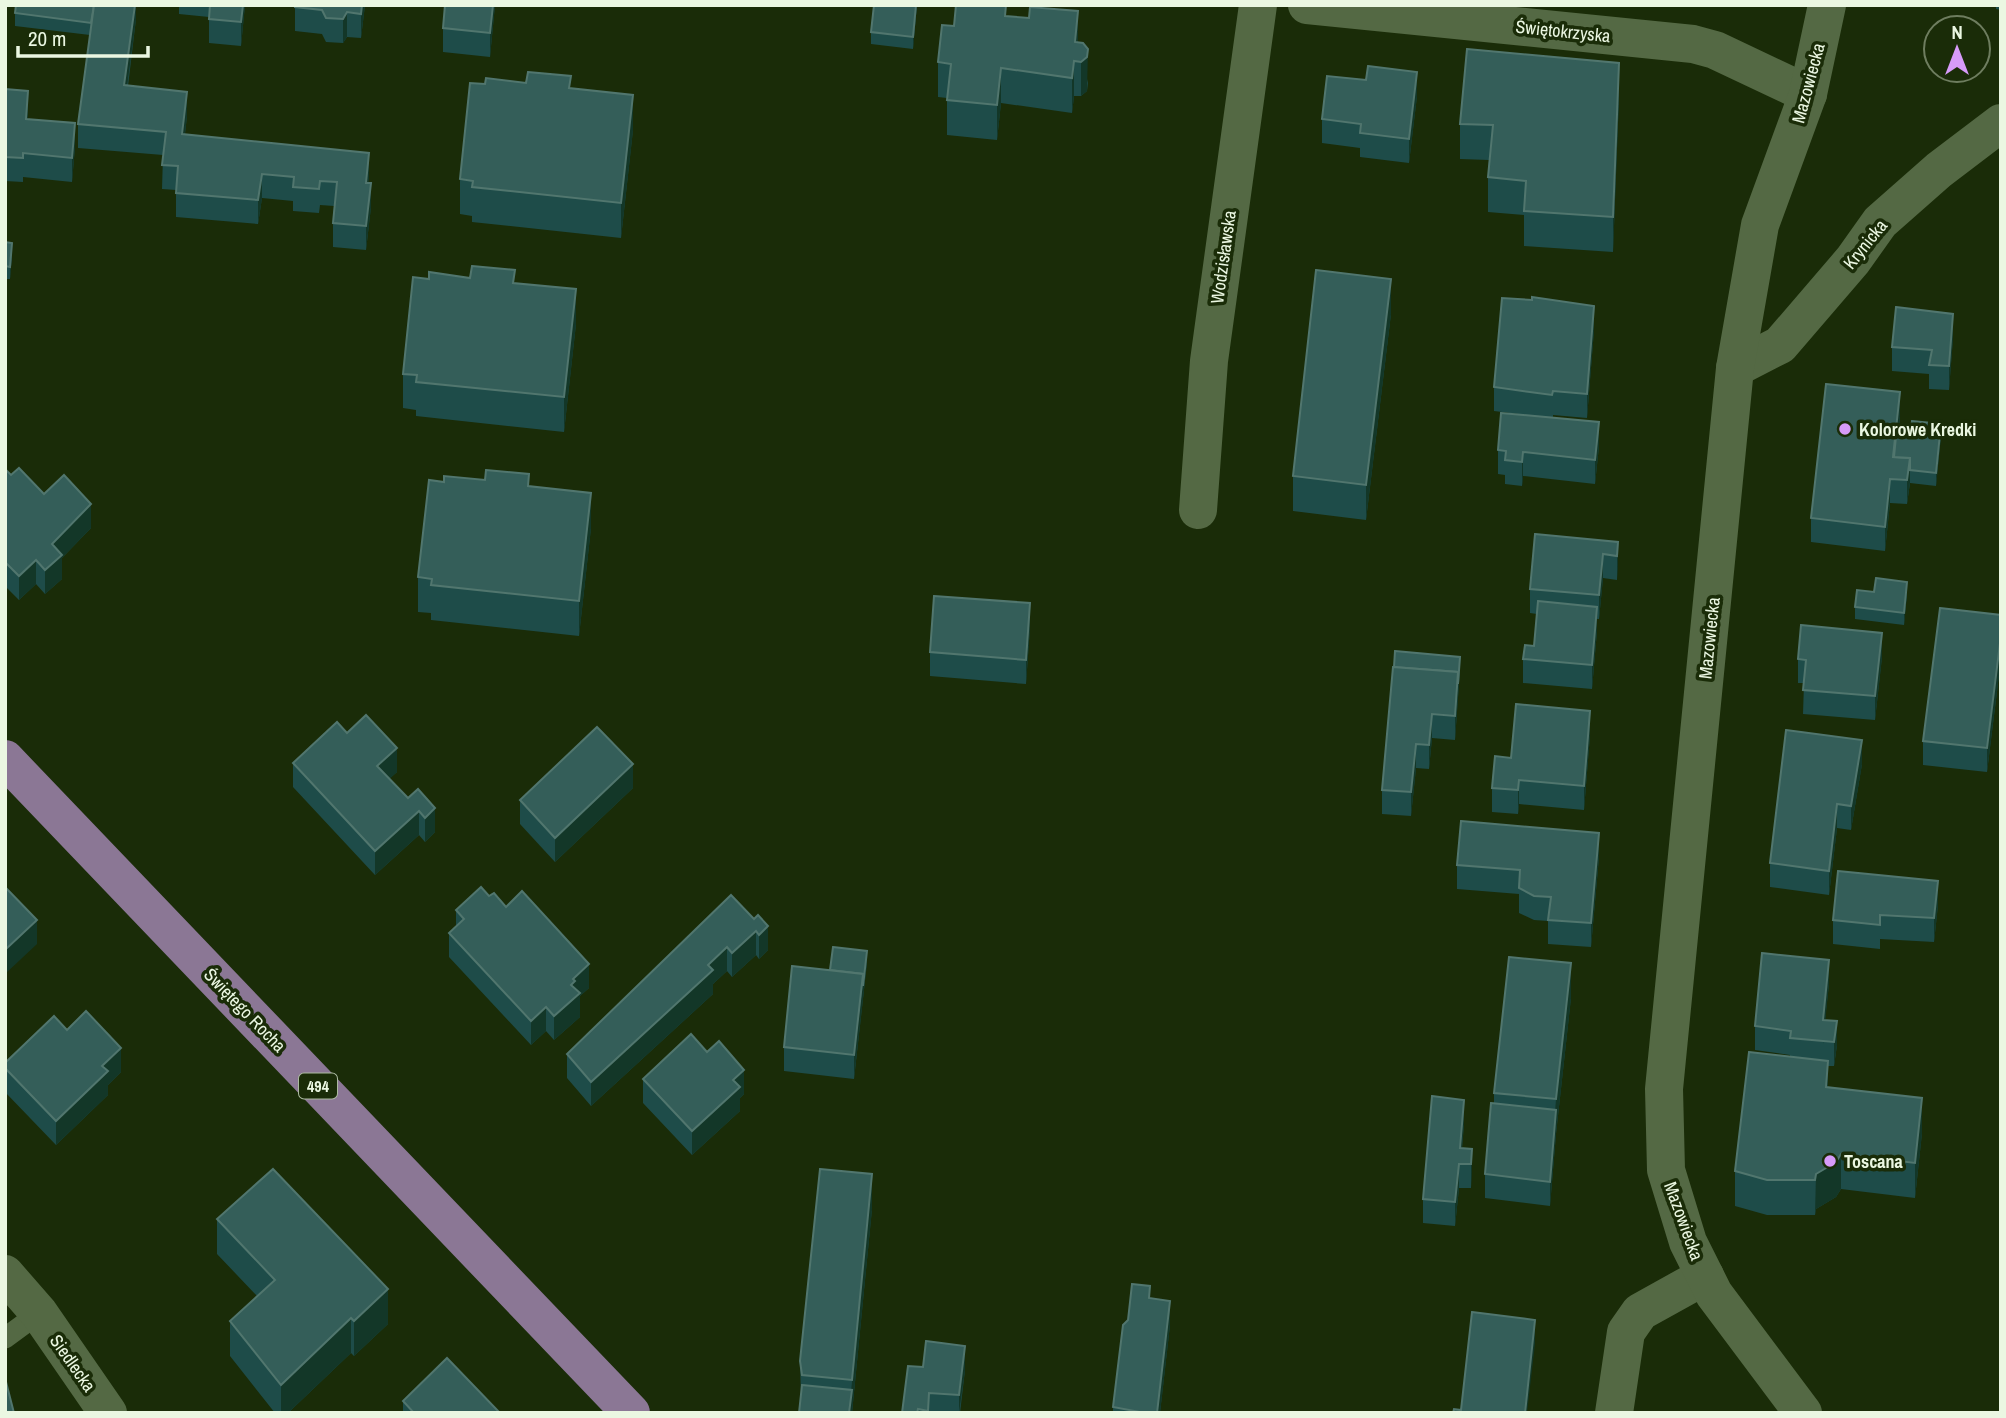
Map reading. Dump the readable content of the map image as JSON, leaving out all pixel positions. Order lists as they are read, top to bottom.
{
  "streets": {
    "main road": ["Świętego Rocha", "494"],
    "street": [
      "Świętokrzyska",
      "Mazowiecka",
      "Krynicka",
      "Wodzisławska",
      "Siedlecka"
    ]
  },
  "crossings": [
    ["Świętokrzyska", "Mazowiecka"],
    ["Mazowiecka", "Krynicka"]
  ],
  "places": ["Kolorowe Kredki", "Toscana"],
  "scale_bar": "20 m",
  "north": "top"
}
